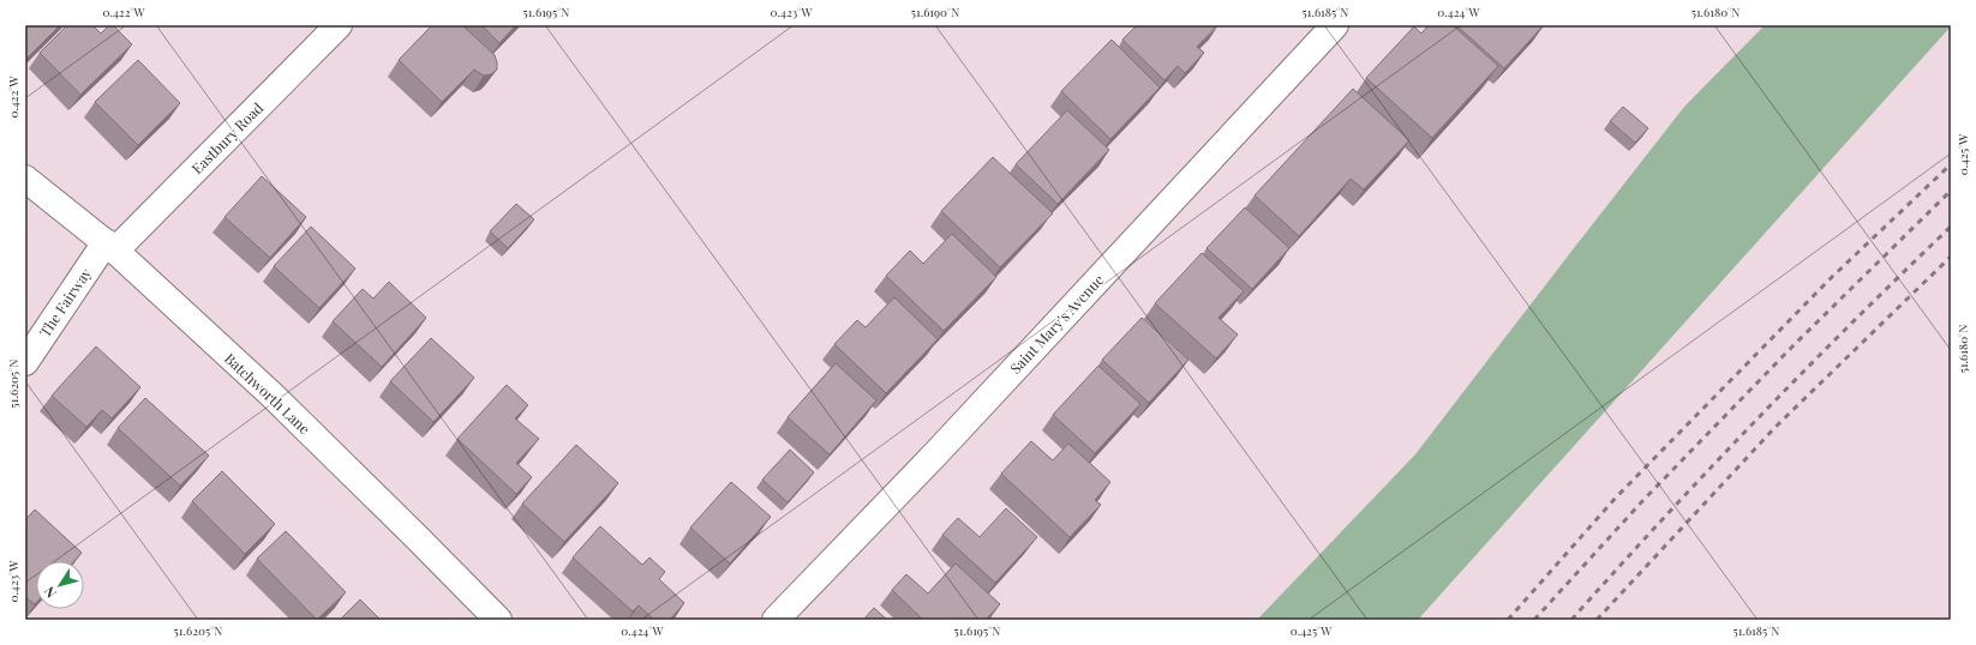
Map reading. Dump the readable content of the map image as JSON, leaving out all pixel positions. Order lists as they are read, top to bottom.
{
  "streets": {
    "street": [
      "Eastbury Road",
      "The Fairway",
      "Saint Mary's Avenue",
      "Batchworth Lane"
    ]
  },
  "crossings": [
    ["Eastbury Road", "The Fairway"],
    ["Eastbury Road", "Batchworth Lane"],
    ["The Fairway", "Batchworth Lane"]
  ],
  "north": "bottom left",
  "coordinates": [
    "0.422°W",
    "51.6195°N",
    "0.423°W",
    "51.6190°N",
    "51.6185°N",
    "0.424°W",
    "51.6180°N",
    "0.425°W",
    "51.6205°N"
  ]
}
